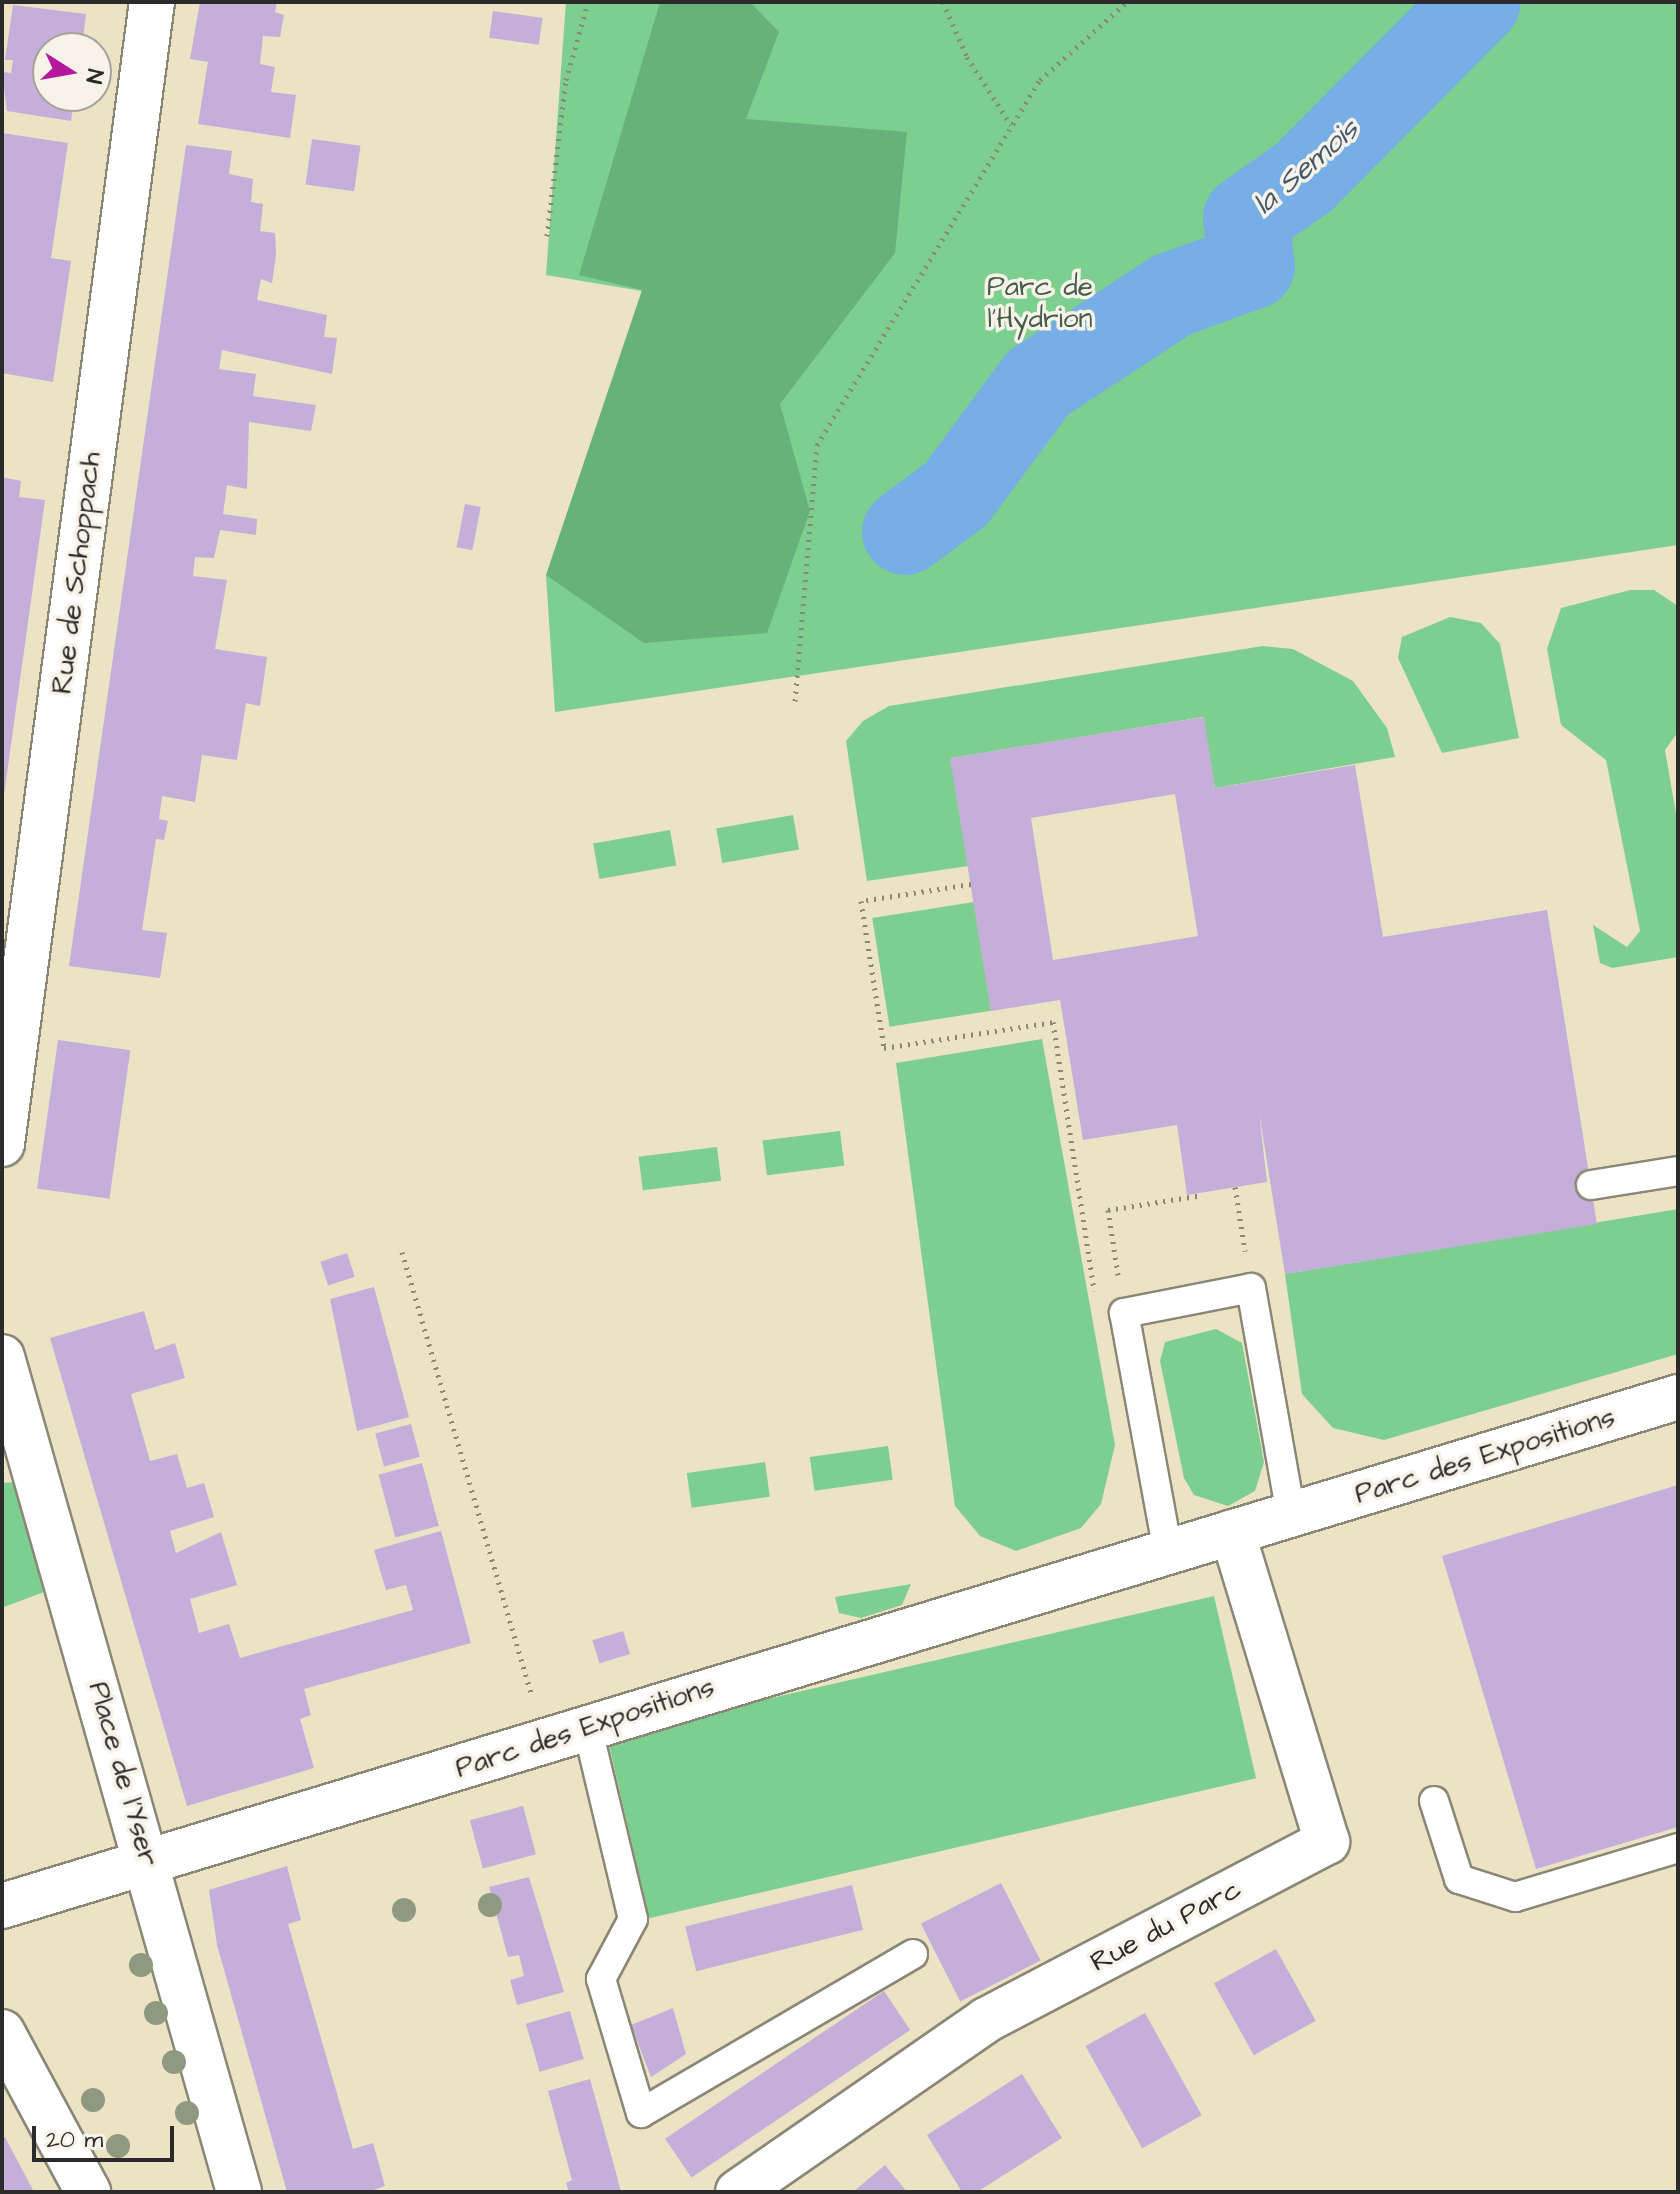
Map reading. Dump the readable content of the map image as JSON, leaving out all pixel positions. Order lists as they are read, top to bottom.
{
  "streets": {
    "street": [
      "Rue de Schoppach",
      "Parc des Expositions",
      "Place de l'Yser",
      "Rue du Parc"
    ]
  },
  "crossings": [
    ["Parc des Expositions", "Place de l'Yser"],
    ["Parc des Expositions", "Rue du Parc"]
  ],
  "water": ["la Semois"],
  "parks": ["Parc de l'Hydrion"],
  "scale_bar": "20 m",
  "north": "right"
}
